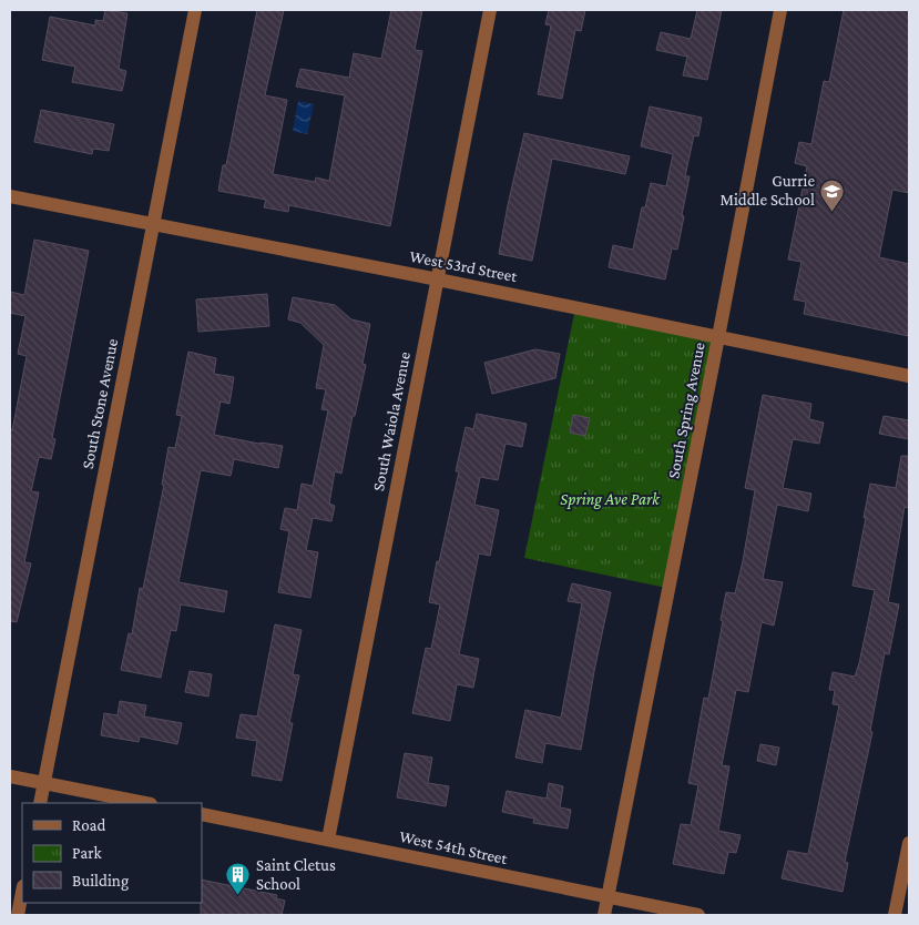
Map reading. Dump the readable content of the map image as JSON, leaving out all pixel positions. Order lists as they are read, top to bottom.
{
  "streets": {
    "street": [
      "West 53rd Street",
      "South Stone Avenue",
      "South Spring Avenue",
      "South Waiola Avenue",
      "West 54th Street"
    ]
  },
  "crossings": [
    ["West 53rd Street", "South Stone Avenue"],
    ["West 53rd Street", "South Spring Avenue"],
    ["West 53rd Street", "South Waiola Avenue"],
    ["South Spring Avenue", "West 54th Street"],
    ["South Waiola Avenue", "West 54th Street"]
  ],
  "parks": ["Spring Ave Park"],
  "places": {
    "school or university": ["Gurrie Middle School"],
    "building": ["Saint Cletus School"]
  },
  "legend": ["Road", "Park", "Building"]
}
